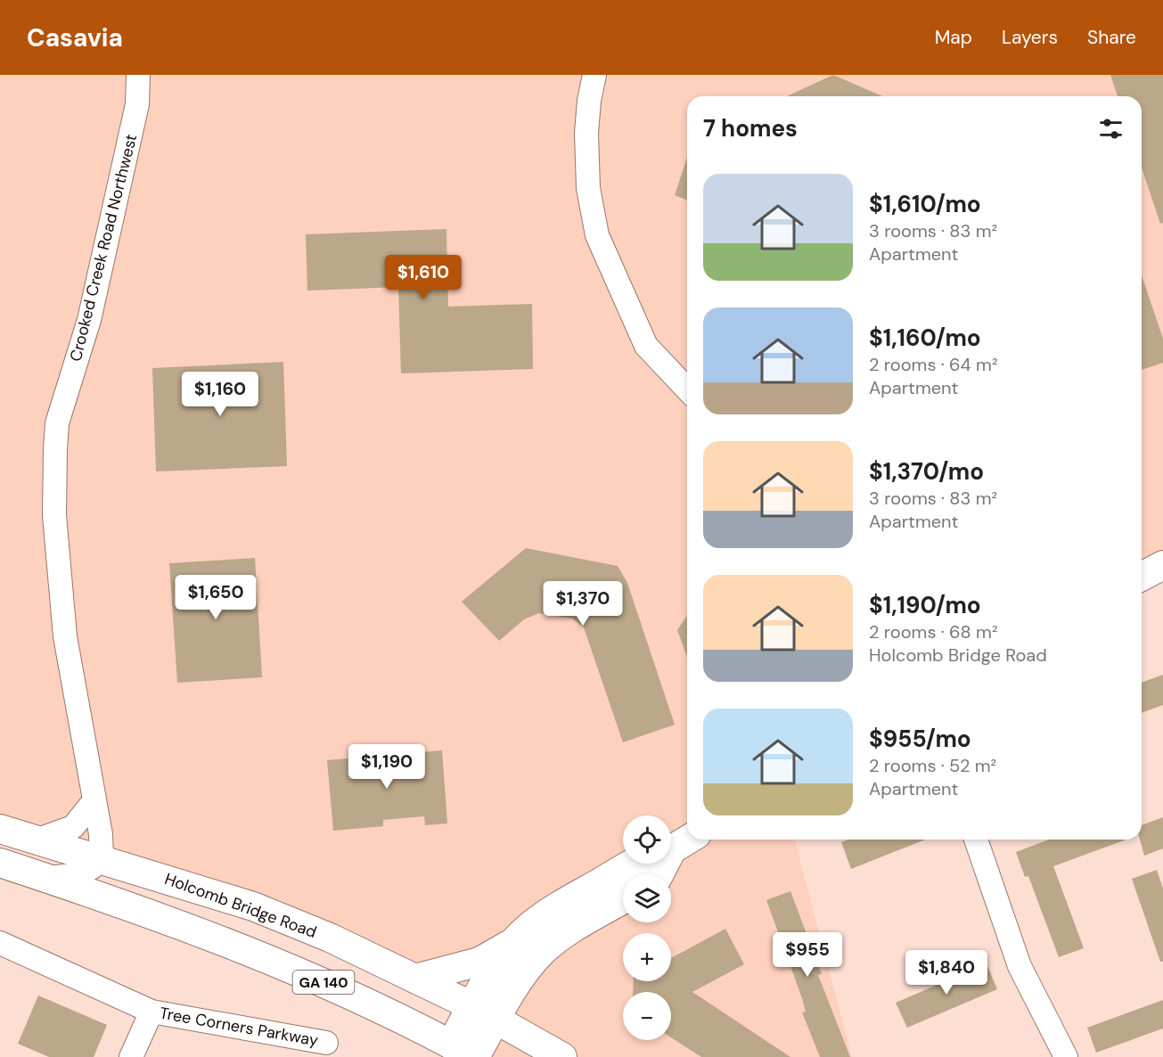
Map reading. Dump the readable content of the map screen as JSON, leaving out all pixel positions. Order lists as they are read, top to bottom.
{
  "streets": {
    "main road": ["Holcomb Bridge Road", "GA 140"],
    "street": ["Crooked Creek Road Northwest", "Tree Corners Parkway"]
  },
  "crossings": [
    ["Crooked Creek Road Northwest", "Holcomb Bridge Road"],
    ["Holcomb Bridge Road", "GA 140"]
  ],
  "page": {
    "header": "Casavia",
    "nav": ["Map", "Layers", "Share"],
    "heading": "7 homes",
    "list": [
      {
        "name": "$1,610/mo",
        "note": "3 rooms · 83 m² · Apartment"
      },
      {
        "name": "$1,160/mo",
        "note": "2 rooms · 64 m² · Apartment"
      },
      {
        "name": "$1,370/mo",
        "note": "3 rooms · 83 m² · Apartment"
      },
      {
        "name": "$1,190/mo",
        "note": "2 rooms · 68 m² · Holcomb Bridge Road"
      },
      {
        "name": "$955/mo",
        "note": "2 rooms · 52 m² · Apartment"
      }
    ],
    "price": [
      "$1,610",
      "$1,160",
      "$1,650",
      "$1,370",
      "$1,190",
      "$955",
      "$1,840"
    ],
    "map_buttons": ["+", "−"]
  }
}
